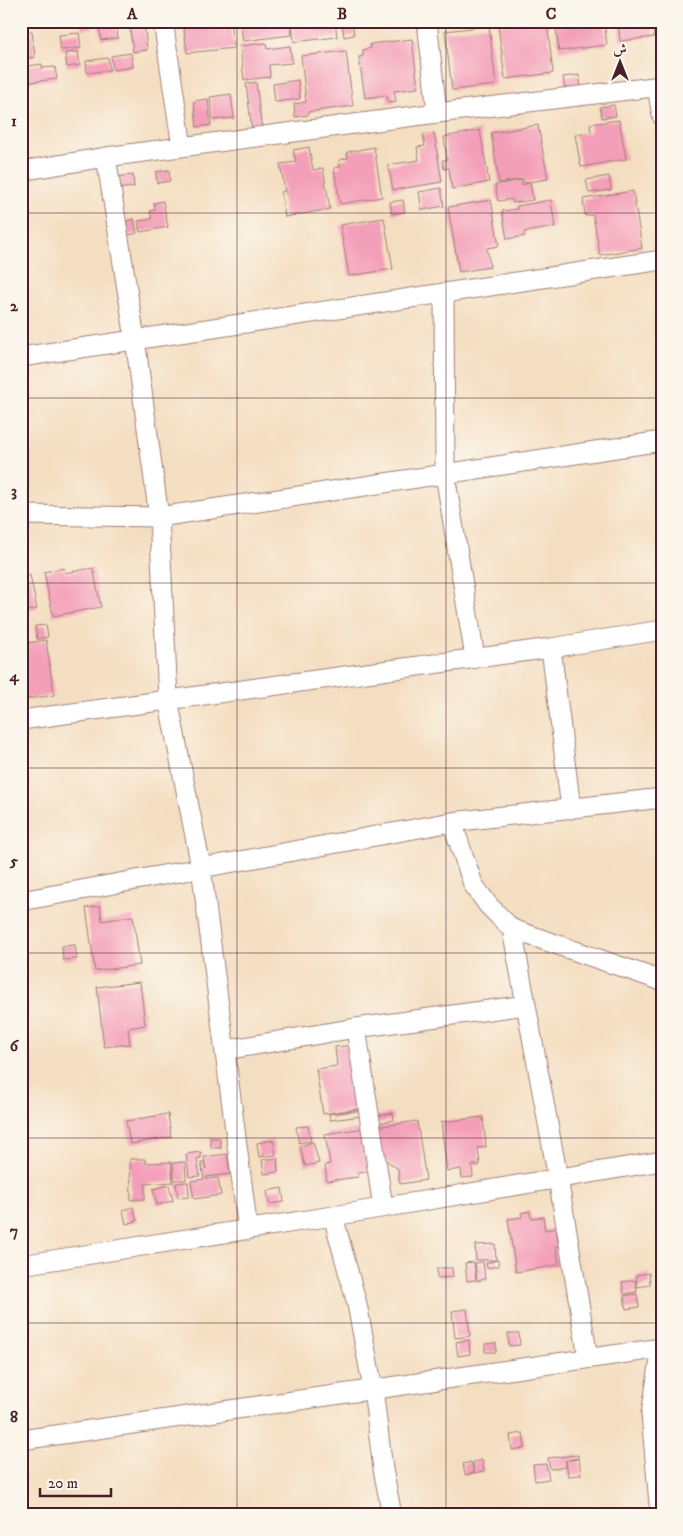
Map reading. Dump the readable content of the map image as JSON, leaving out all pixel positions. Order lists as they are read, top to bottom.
{
  "scale_bar": "20 m",
  "north": "top",
  "grid": {
    "columns": ["A", "B", "C"],
    "rows": [
      "1",
      "2",
      "3",
      "4",
      "5",
      "6",
      "7",
      "8"
    ]
  }
}
